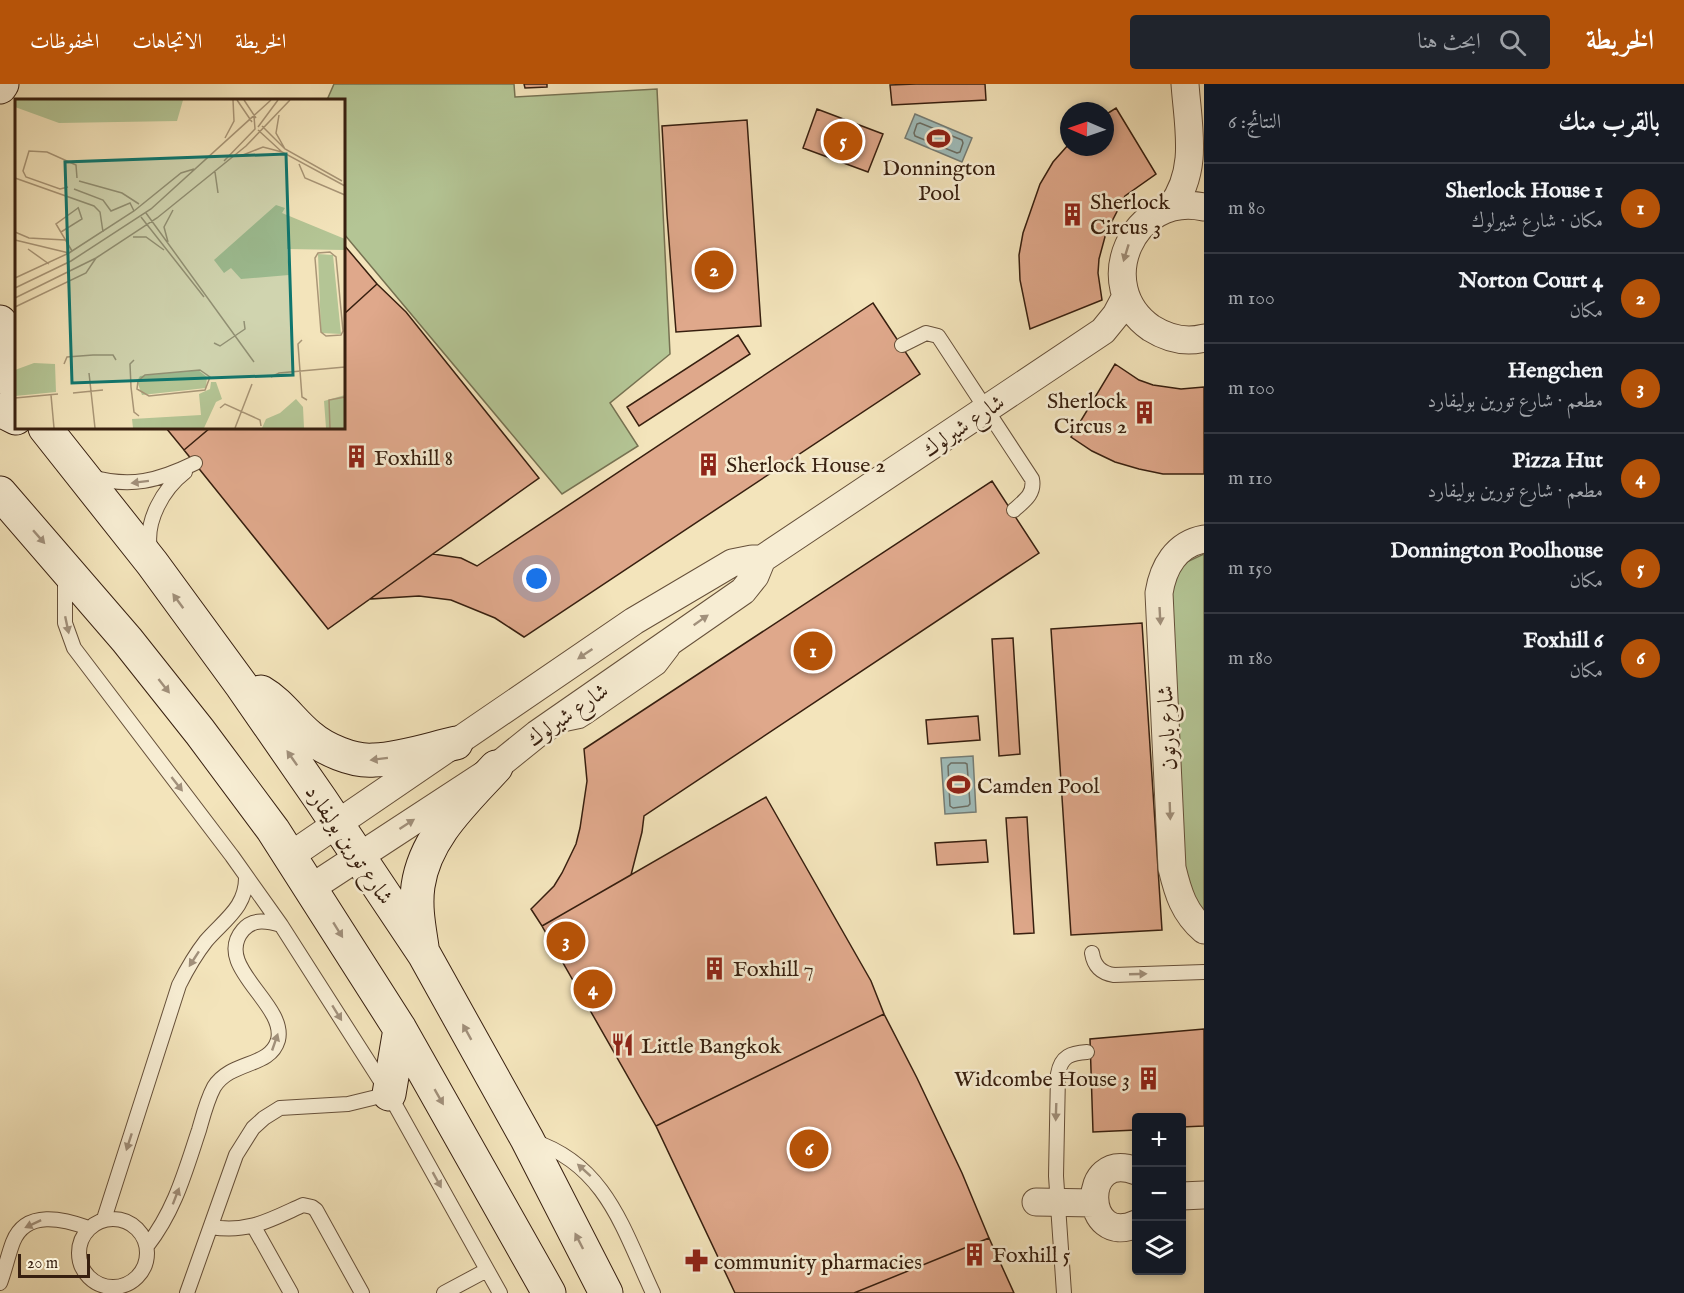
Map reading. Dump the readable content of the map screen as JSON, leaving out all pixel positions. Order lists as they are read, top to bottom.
{
  "streets": {
    "main road": ["شارع تورين بوليفارد"],
    "street": ["شارع شيرلوك", "شارع بارتون"]
  },
  "crossings": [
    ["شارع شيرلوك", "شارع تورين بوليفارد"]
  ],
  "one_way": ["شارع بارتون"],
  "places": {
    "sports": ["Donnington Pool", "Camden Pool"],
    "building": [
      "Sherlock Circus 3",
      "Sherlock Circus 2",
      "Foxhill 8",
      "Sherlock House 2",
      "Foxhill 7",
      "Widcombe House 3",
      "Foxhill 5"
    ],
    "restaurant": ["Little Bangkok"],
    "pharmacy": ["community pharmacies"]
  },
  "scale_bar": "20 m",
  "north": "left",
  "page": {
    "header": "الخريطة",
    "search": "ابحث هنا",
    "nav": ["الخريطة", "الاتجاهات", "المحفوظات"],
    "heading": ["بالقرب منك", "النتائج: 6"],
    "pins": [
      "5",
      "2",
      "1",
      "3",
      "4",
      "6"
    ],
    "list": [
      {
        "mark": "1",
        "name": "Sherlock House 1",
        "note": "مكان · شارع شيرلوك",
        "value": "80 m"
      },
      {
        "mark": "2",
        "name": "Norton Court 4",
        "note": "مكان",
        "value": "100 m"
      },
      {
        "mark": "3",
        "name": "Hengchen",
        "note": "مطعم · شارع تورين بوليفارد",
        "value": "100 m"
      },
      {
        "mark": "4",
        "name": "Pizza Hut",
        "note": "مطعم · شارع تورين بوليفارد",
        "value": "110 m"
      },
      {
        "mark": "5",
        "name": "Donnington Poolhouse",
        "note": "مكان",
        "value": "150 m"
      },
      {
        "mark": "6",
        "name": "Foxhill 6",
        "note": "مكان",
        "value": "180 m"
      }
    ],
    "map_buttons": ["+", "−"],
    "scale": "20 m"
  }
}
